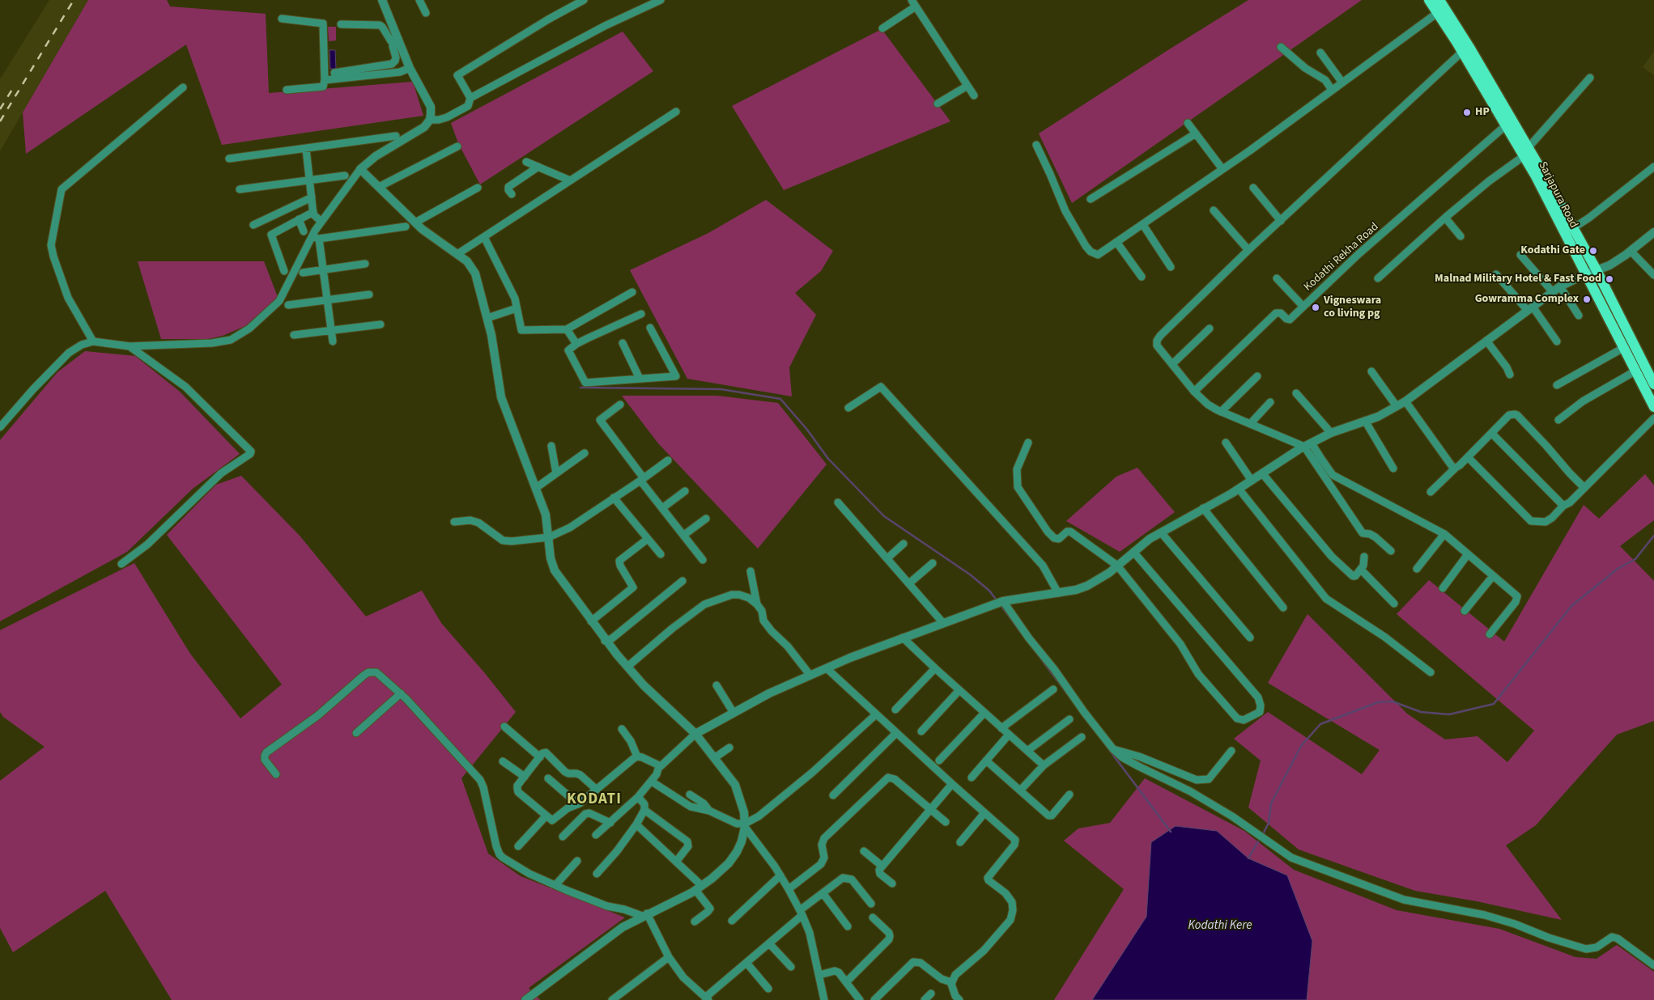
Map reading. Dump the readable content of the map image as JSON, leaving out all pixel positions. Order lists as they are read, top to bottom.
{
  "streets": {
    "main road": ["Sarjapura Road"],
    "street": ["Kodathi Rekha Road"]
  },
  "crossings": [
    ["Sarjapura Road", "Kodathi Rekha Road"]
  ],
  "districts": ["KODATI"],
  "water": ["Kodathi Kere"],
  "places": [
    "HP",
    "Kodathi Gate",
    "Malnad Military Hotel & Fast Food",
    "Gowramma Complex",
    "Vigneswara co living pg"
  ]
}
